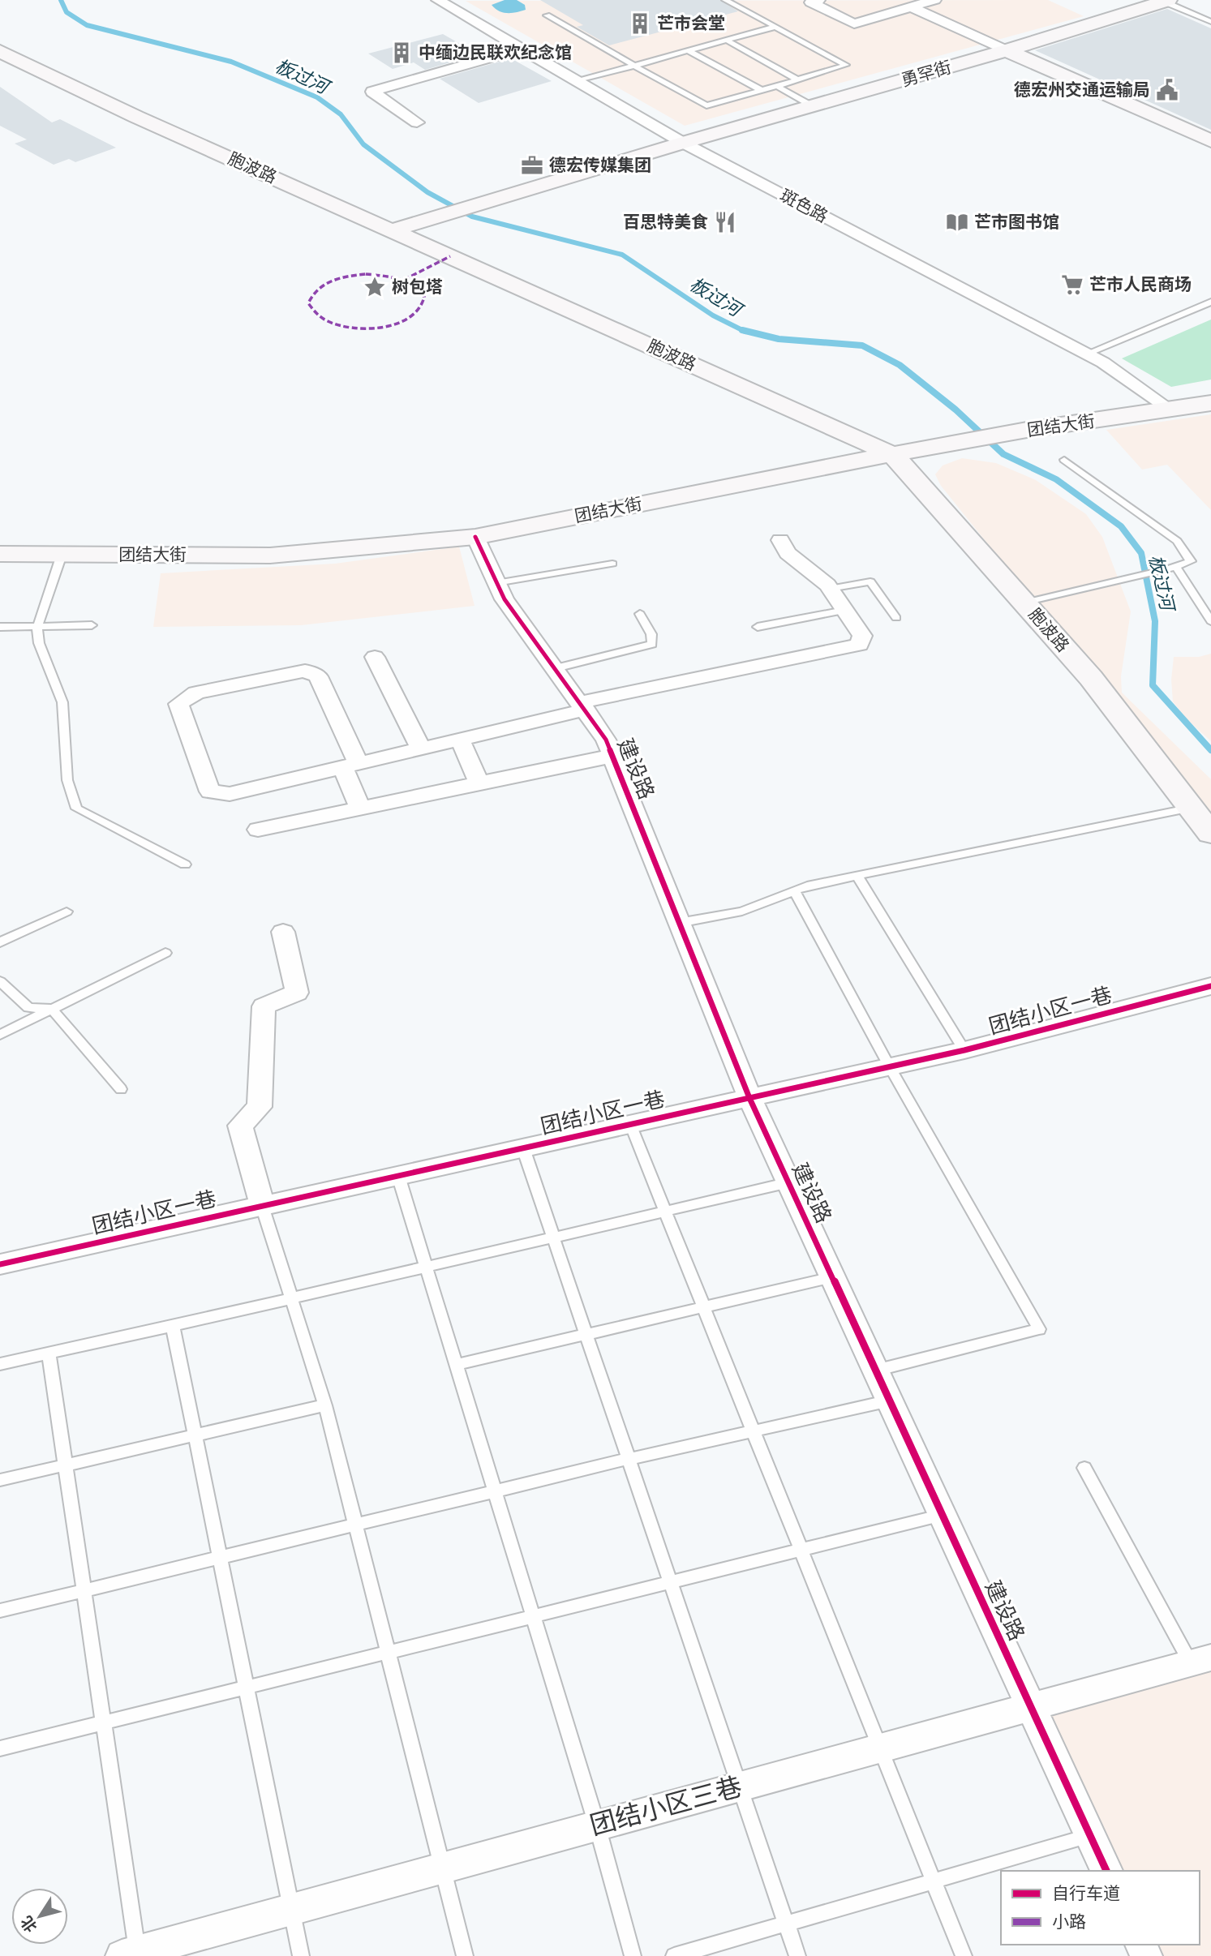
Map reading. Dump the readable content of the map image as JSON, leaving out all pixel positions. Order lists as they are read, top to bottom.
{
  "streets": {
    "street": [
      "勇罕街",
      "胞波路",
      "斑色路",
      "团结大街",
      "建设路",
      "团结小区一巷",
      "团结小区三巷"
    ]
  },
  "crossings": [
    ["勇罕街", "胞波路"],
    ["勇罕街", "斑色路"],
    ["胞波路", "团结大街"],
    ["斑色路", "团结大街"],
    ["团结大街", "建设路"],
    ["建设路", "团结小区一巷"],
    ["建设路", "团结小区三巷"]
  ],
  "water": ["板过河"],
  "places": {
    "building": ["芒市会堂", "中缅边民联欢纪念馆"],
    "public building": ["德宏州交通运输局"],
    "office": ["德宏传媒集团"],
    "restaurant": ["百思特美食"],
    "library": ["芒市图书馆"],
    "supermarket": ["芒市人民商场"],
    "place": ["树包塔"]
  },
  "legend": ["自行车道", "小路"],
  "north": "bottom left"
}
